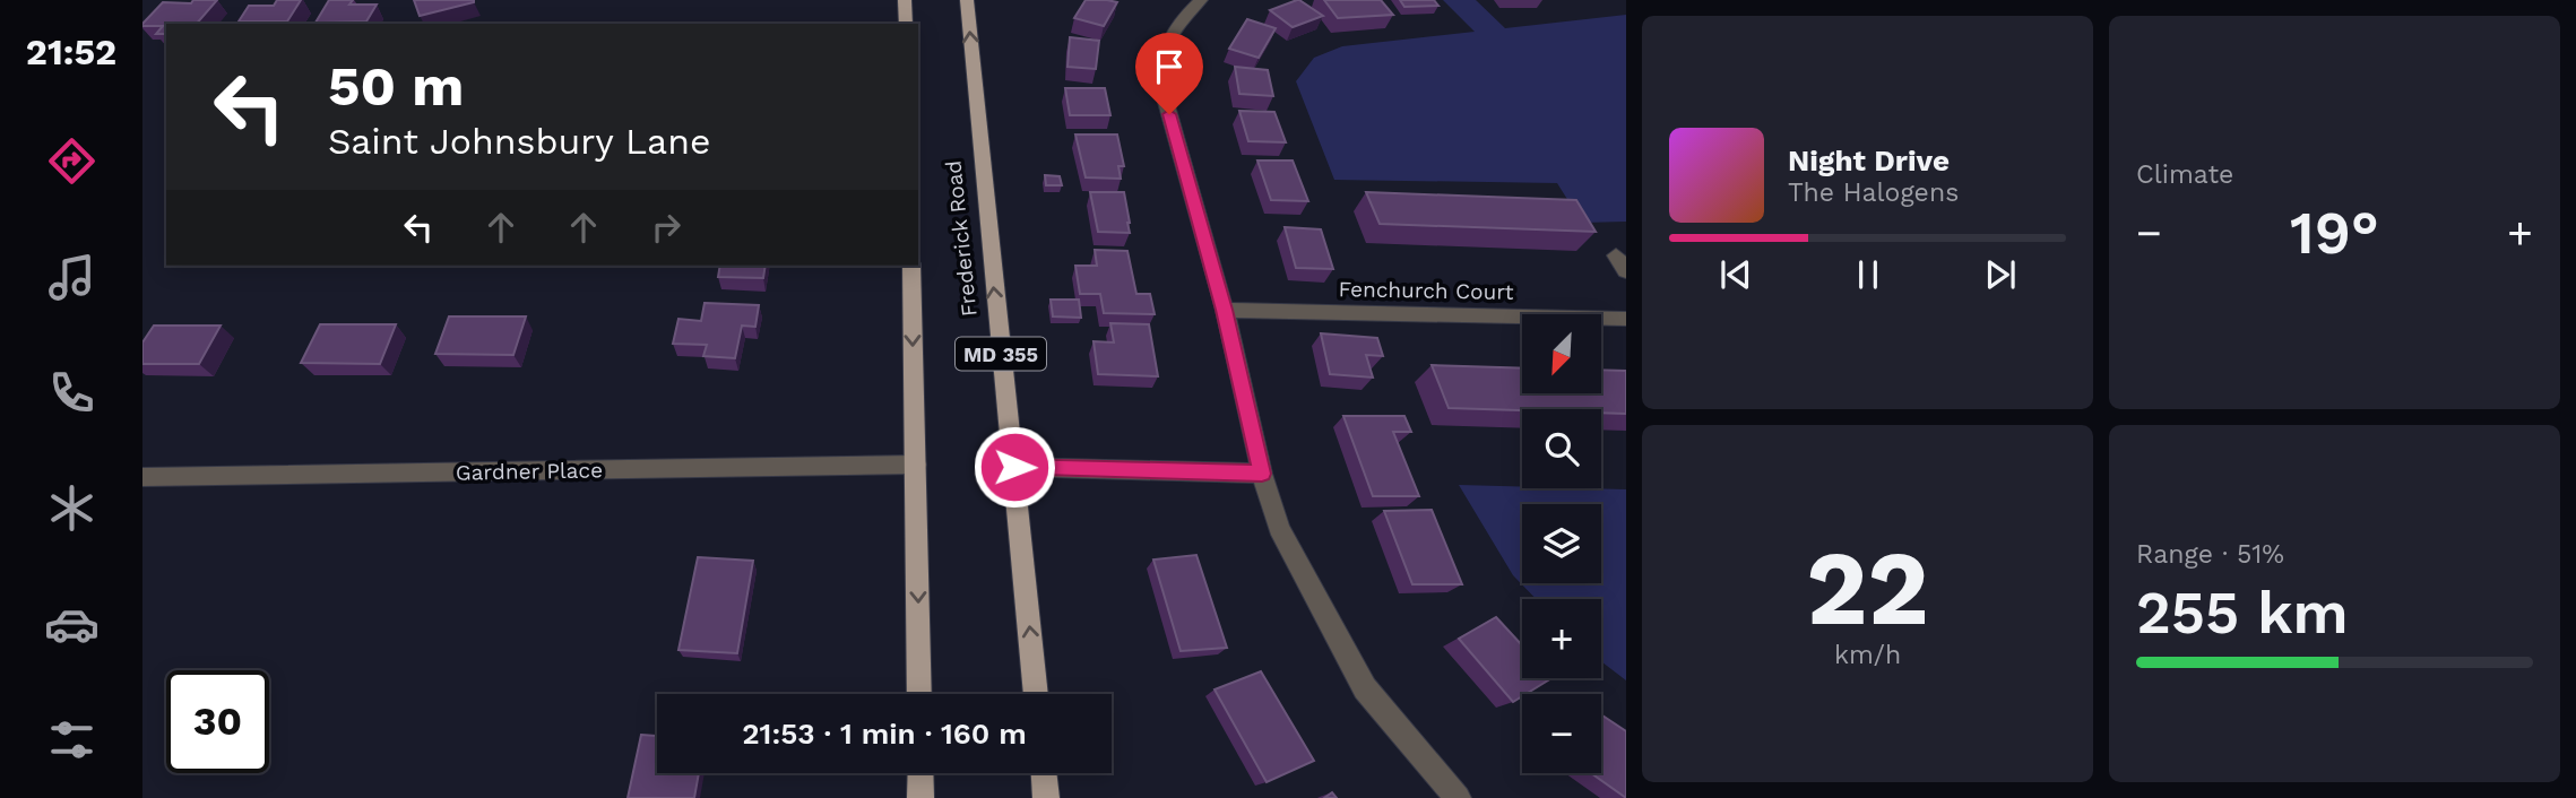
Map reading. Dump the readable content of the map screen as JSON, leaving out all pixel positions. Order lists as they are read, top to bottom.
{
  "streets": {
    "main road": ["Frederick Road", "MD 355"],
    "street": ["Fenchurch Court", "Gardner Place"]
  },
  "north": "bottom left",
  "page": {
    "tabs": "21:52",
    "tile": [
      "Climate",
      ["22", "km/h"],
      ["Range · 51%", "255 km"]
    ],
    "turn": ["50 m", "Saint Johnsbury Lane"],
    "song": ["Night Drive", "The Halogens"],
    "heat": ["−", "19°", "+"],
    "map_buttons": ["+", "−"],
    "limit": "30",
    "trip": "21:53 · 1 min · 160 m"
  }
}
